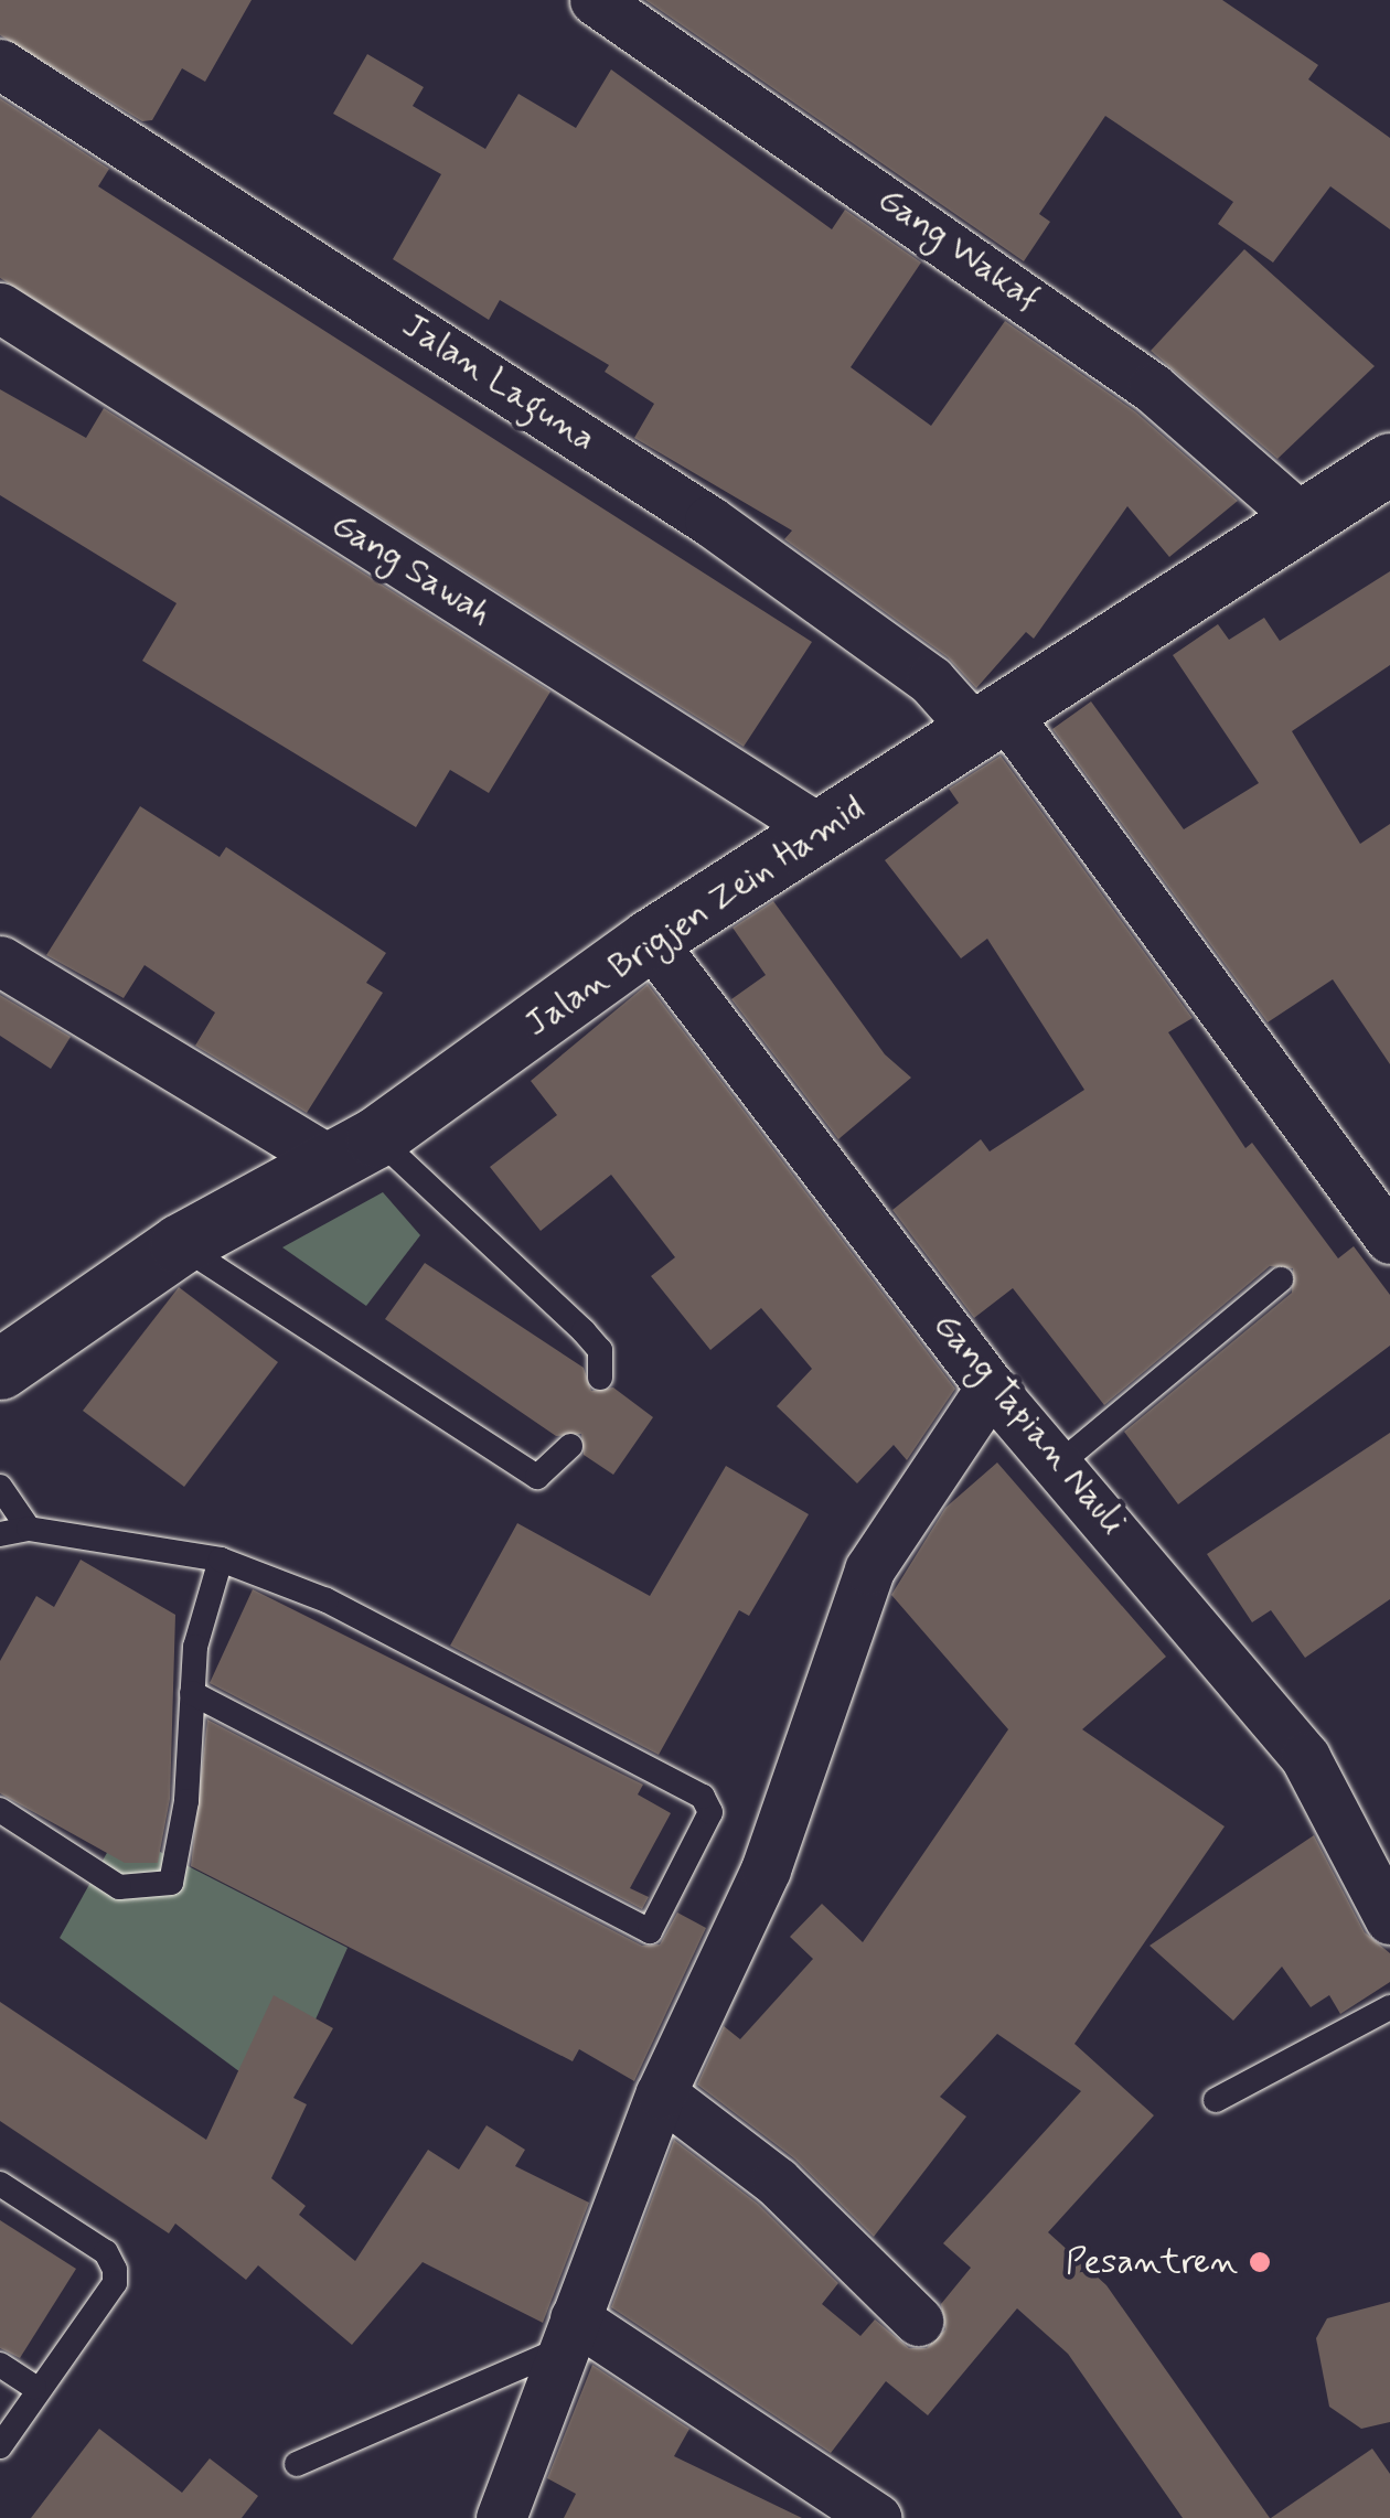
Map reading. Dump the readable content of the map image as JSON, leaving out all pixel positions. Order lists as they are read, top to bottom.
{
  "streets": {
    "main road": ["Jalan Brigjen Zein Hamid"],
    "street": [
      "Gang Wakaf",
      "Jalan Laguna",
      "Gang Sawah",
      "Gang Tapian Nauli"
    ]
  },
  "crossings": [
    ["Gang Wakaf", "Jalan Brigjen Zein Hamid"],
    ["Jalan Laguna", "Jalan Brigjen Zein Hamid"],
    ["Gang Sawah", "Jalan Brigjen Zein Hamid"],
    ["Jalan Brigjen Zein Hamid", "Gang Tapian Nauli"]
  ],
  "places": ["Pesantren"]
}
